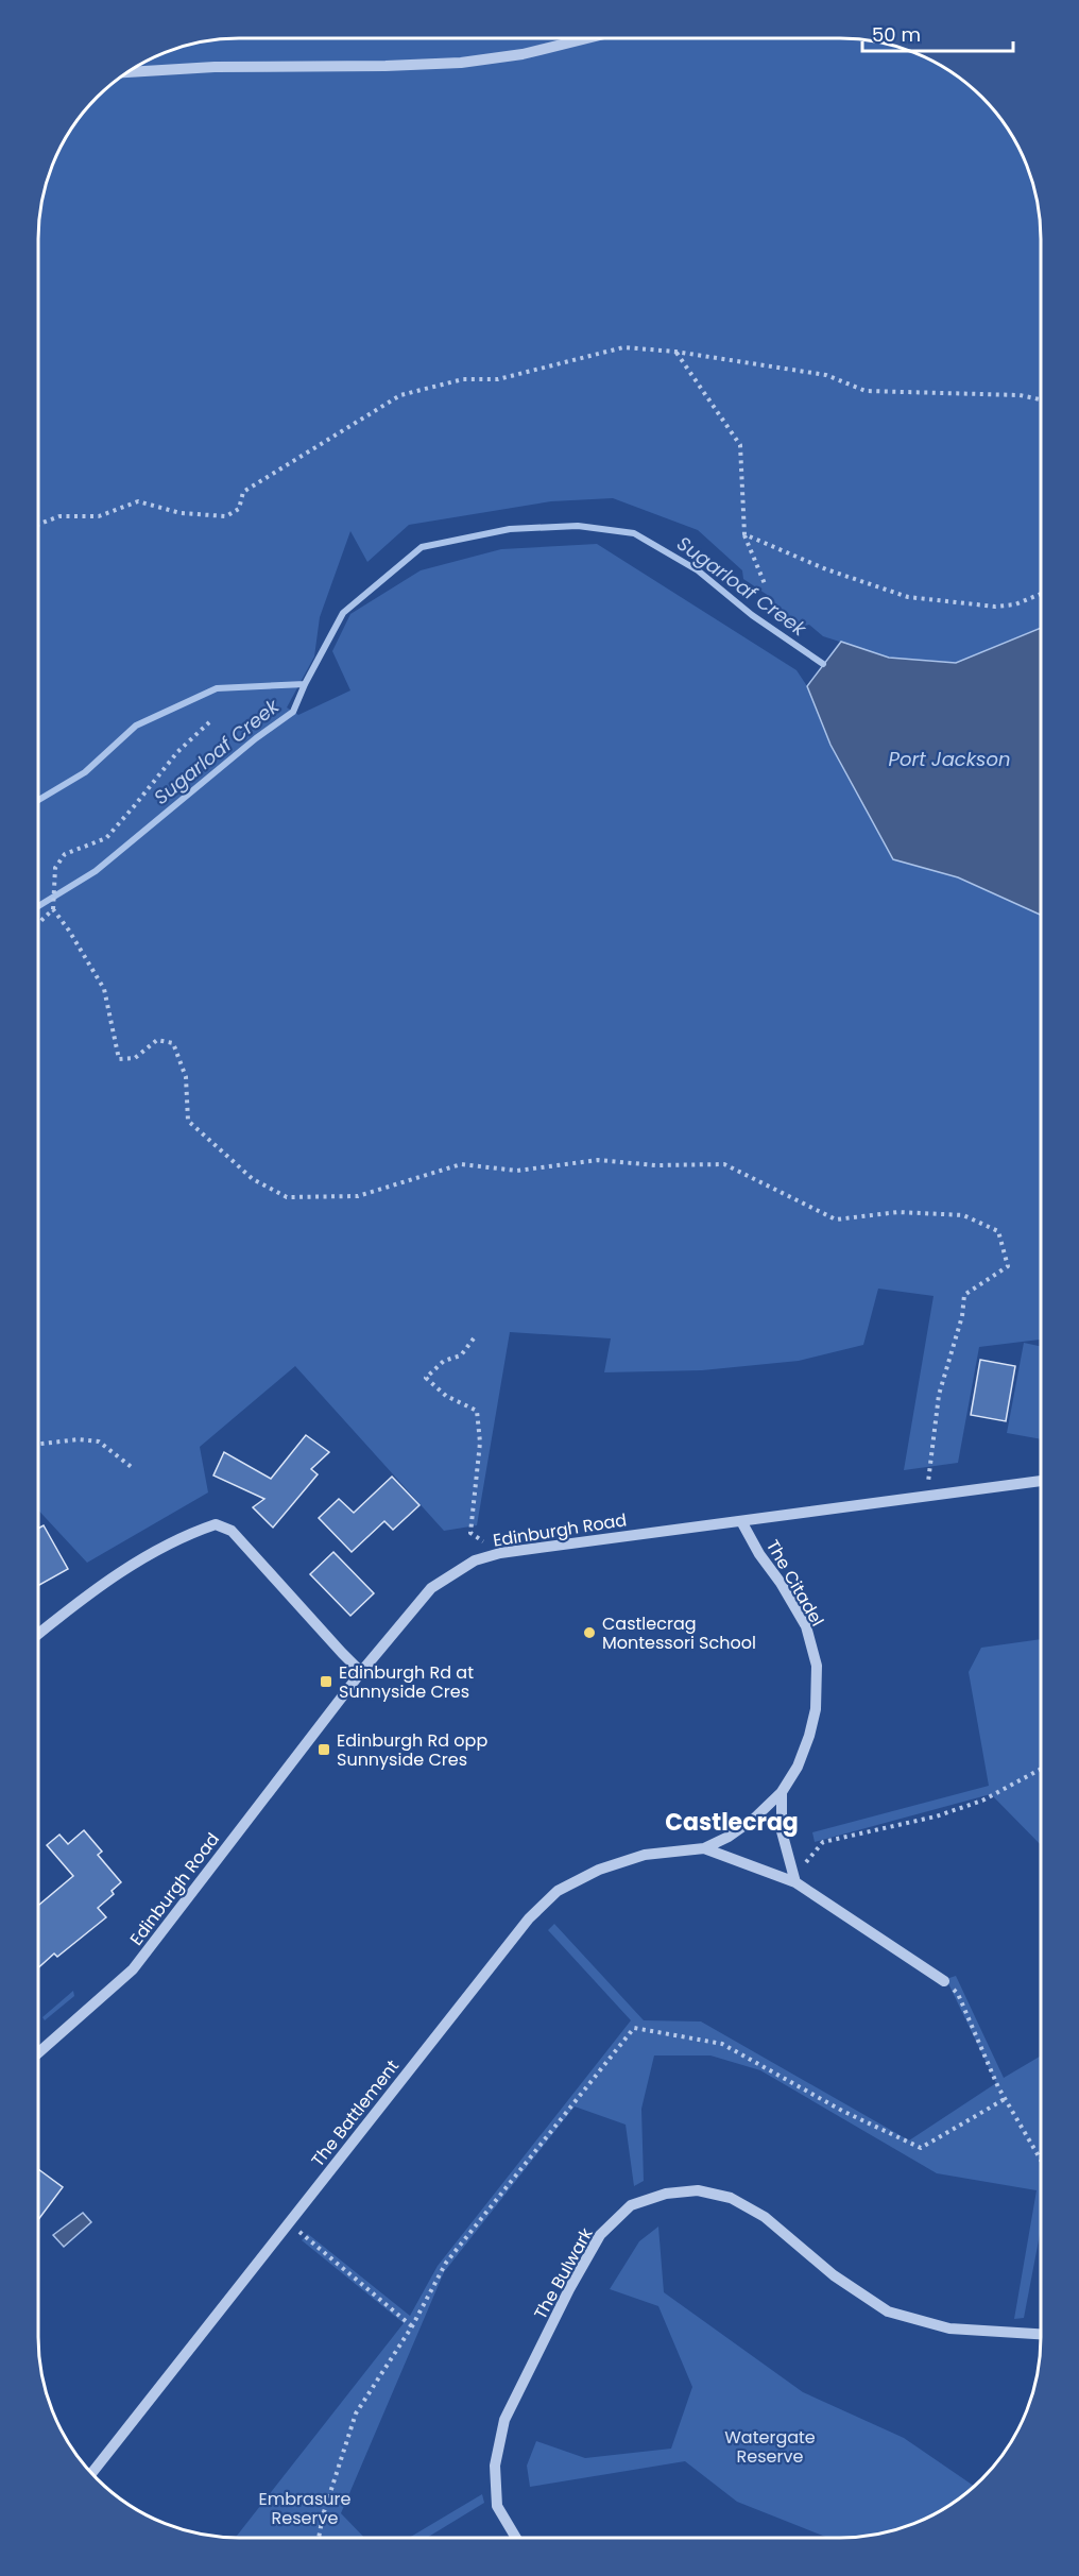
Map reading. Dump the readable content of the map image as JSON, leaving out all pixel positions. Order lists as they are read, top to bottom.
{
  "streets": {
    "street": [
      "Edinburgh Road",
      "The Citadel",
      "The Battlement",
      "The Bulwark"
    ]
  },
  "crossings": [
    ["Edinburgh Road", "The Citadel"],
    ["The Citadel", "The Battlement"]
  ],
  "districts": ["Castlecrag"],
  "water": ["Sugarloaf Creek", "Port Jackson"],
  "parks": ["Watergate Reserve", "Embrasure Reserve"],
  "places": {
    "other": ["Castlecrag Montessori School"],
    "transit": ["Edinburgh Rd at Sunnyside Cres", "Edinburgh Rd opp Sunnyside Cres"]
  },
  "scale_bar": "50 m"
}
